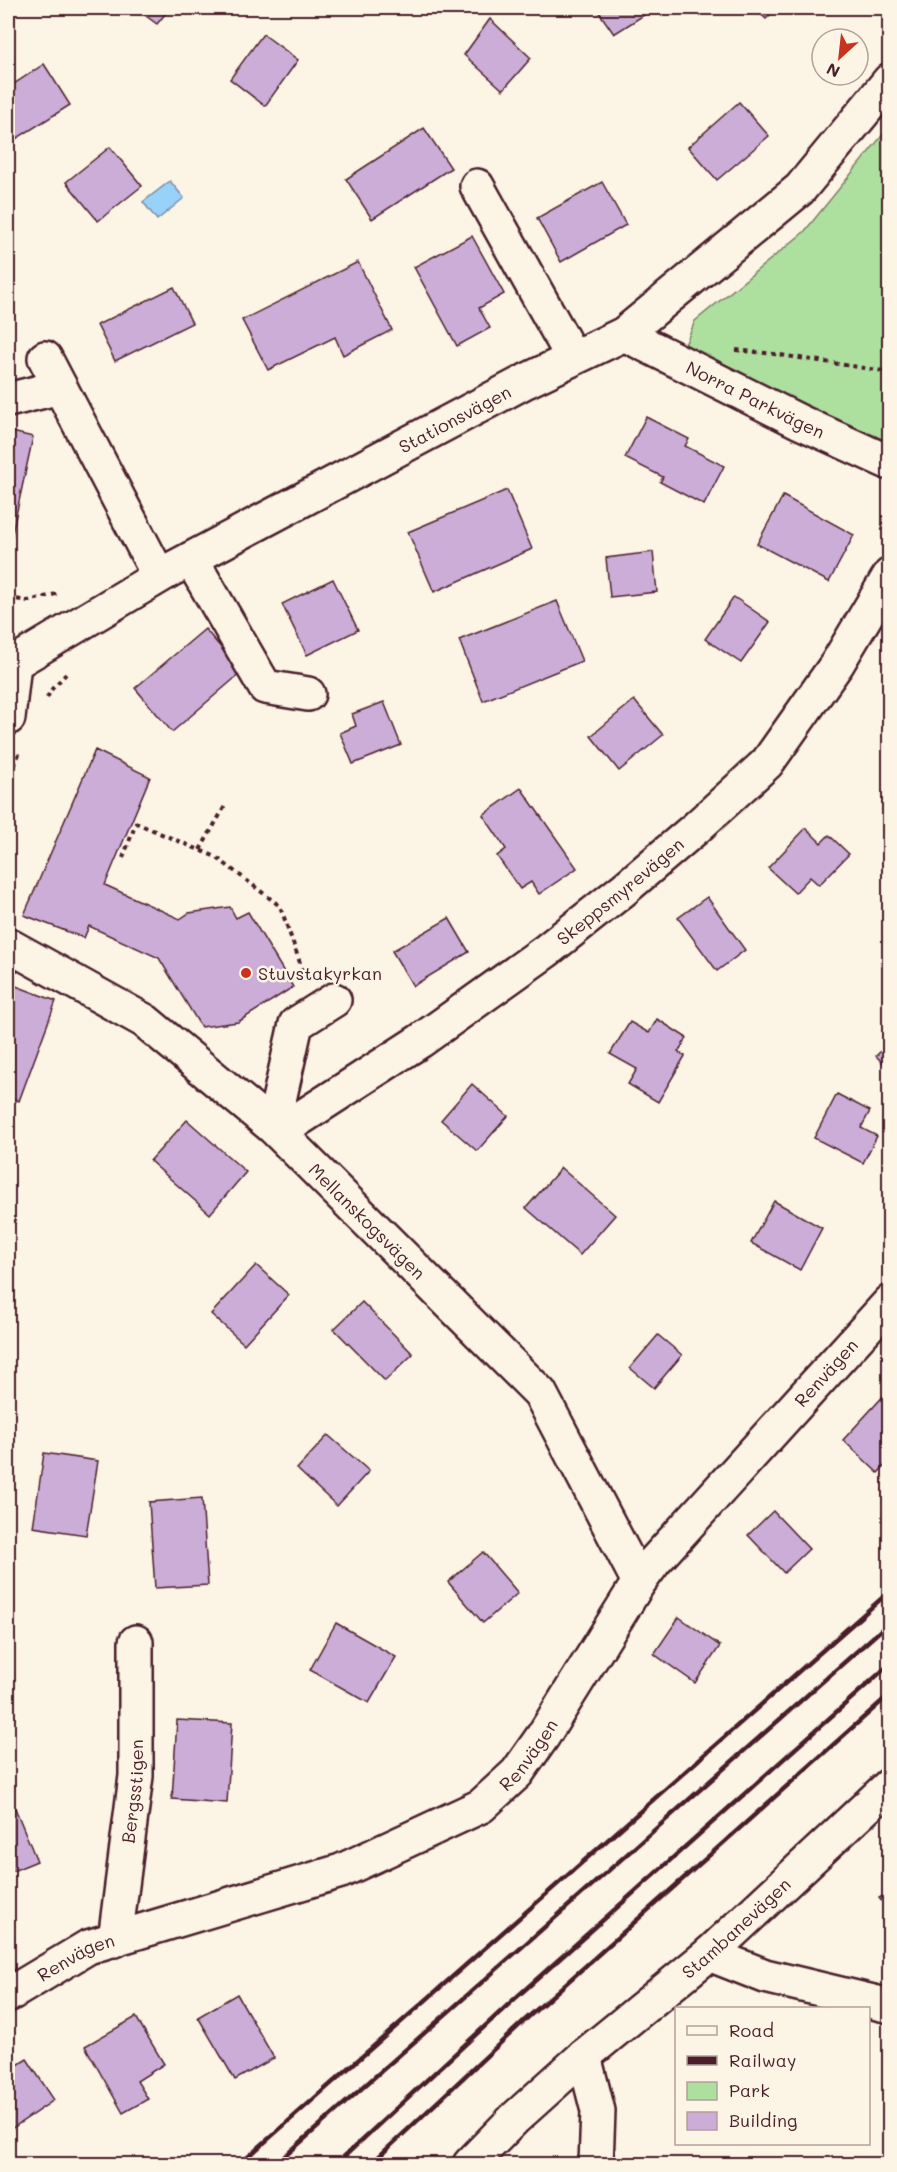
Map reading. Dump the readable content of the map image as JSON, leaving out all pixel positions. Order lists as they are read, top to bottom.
{
  "streets": {
    "street": [
      "Norra Parkvägen",
      "Stationsvägen",
      "Skeppsmyrevägen",
      "Mellanskogsvägen",
      "Renvägen",
      "Bergsstigen",
      "Stambanevägen"
    ]
  },
  "crossings": [
    ["Norra Parkvägen", "Stationsvägen"],
    ["Skeppsmyrevägen", "Mellanskogsvägen"],
    ["Mellanskogsvägen", "Renvägen"],
    ["Renvägen", "Bergsstigen"]
  ],
  "places": ["Stuvstakyrkan"],
  "legend": [
    "Road",
    "Railway",
    "Park",
    "Building"
  ],
  "north": "bottom left"
}
